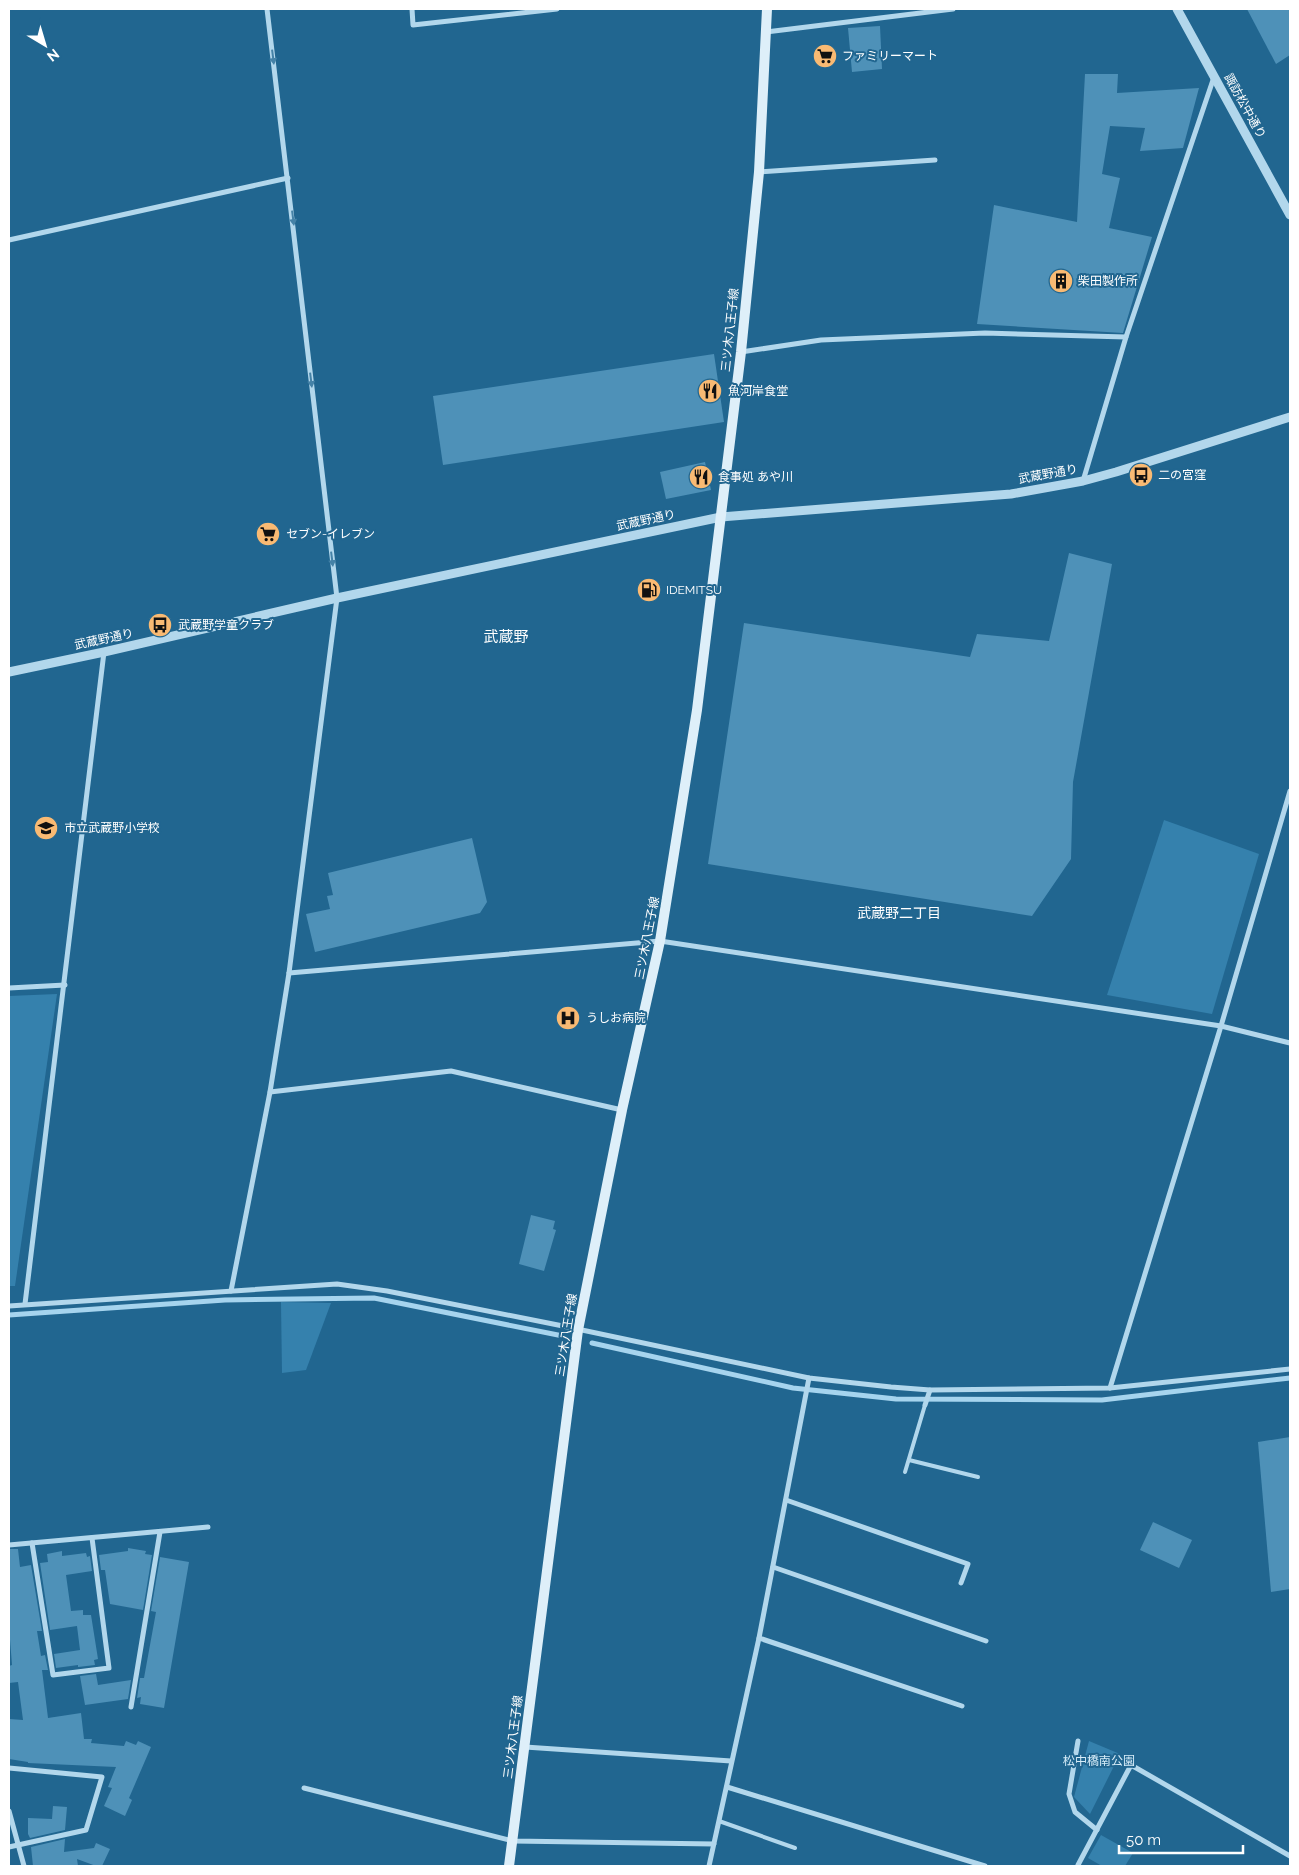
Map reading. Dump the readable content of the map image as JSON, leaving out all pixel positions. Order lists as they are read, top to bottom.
{
  "streets": {
    "main road": ["三ツ木八王子線"],
    "street": ["諏訪松中通り", "武蔵野通り"]
  },
  "crossings": [
    ["三ツ木八王子線", "武蔵野通り"]
  ],
  "districts": ["武蔵野", "武蔵野二丁目"],
  "parks": ["松中橋南公園"],
  "places": {
    "supermarket": ["ファミリーマート", "セブン-イレブン"],
    "building": ["柴田製作所"],
    "restaurant": ["魚河岸食堂", "食事処 あや川"],
    "bus stop": ["二の宮窪", "武蔵野学童クラブ"],
    "fuel station": ["IDEMITSU"],
    "school or university": ["市立武蔵野小学校"],
    "hospital": ["うしお病院"]
  },
  "scale_bar": "50 m",
  "north": "bottom right"
}
